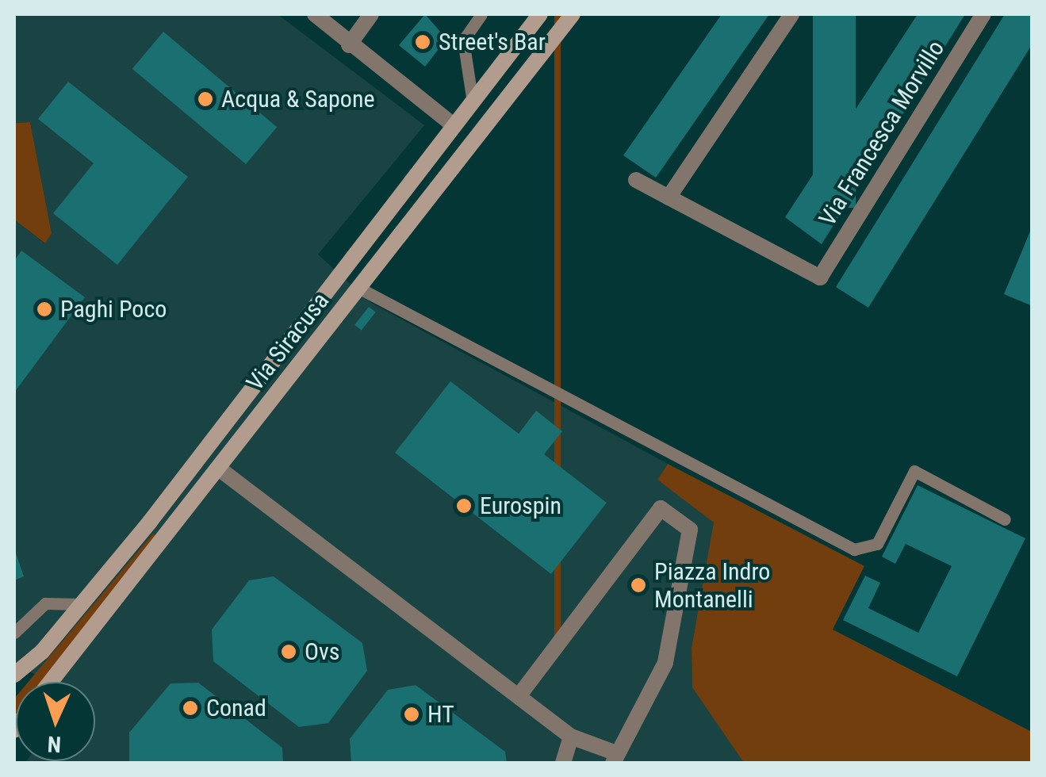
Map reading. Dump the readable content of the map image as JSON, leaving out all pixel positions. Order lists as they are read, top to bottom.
{
  "streets": {
    "main road": ["Via Siracusa"],
    "street": ["Via Francesca Morvillo"]
  },
  "places": [
    "Street's Bar",
    "Acqua & Sapone",
    "Paghi Poco",
    "Eurospin",
    "Piazza Indro Montanelli",
    "Ovs",
    "Conad",
    "HT"
  ],
  "north": "bottom"
}
